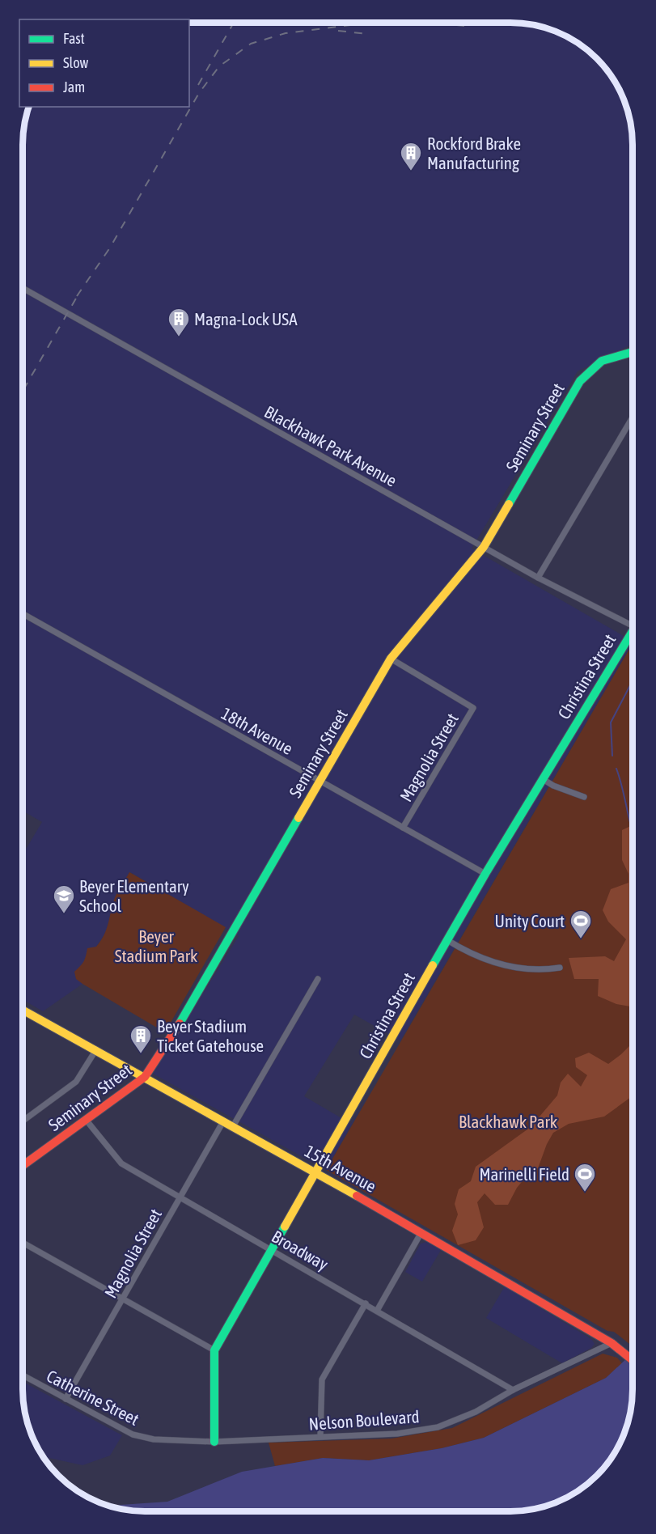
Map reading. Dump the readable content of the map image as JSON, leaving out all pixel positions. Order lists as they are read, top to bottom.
{
  "streets": {
    "street": [
      "Seminary Street",
      "Blackhawk Park Avenue",
      "Christina Street",
      "18th Avenue",
      "Magnolia Street",
      "15th Avenue",
      "Broadway",
      "Catherine Street",
      "Nelson Boulevard"
    ]
  },
  "crossings": [
    ["Seminary Street", "Blackhawk Park Avenue"],
    ["Seminary Street", "18th Avenue"],
    ["Seminary Street", "Magnolia Street"],
    ["Seminary Street", "15th Avenue"],
    ["Seminary Street", "Broadway"],
    ["Christina Street", "18th Avenue"],
    ["Christina Street", "15th Avenue"],
    ["Christina Street", "Broadway"],
    ["Christina Street", "Catherine Street"],
    ["Christina Street", "Nelson Boulevard"],
    ["18th Avenue", "Magnolia Street"],
    ["Magnolia Street", "15th Avenue"],
    ["Magnolia Street", "Broadway"],
    ["Magnolia Street", "Catherine Street"],
    ["15th Avenue", "Nelson Boulevard"],
    ["Broadway", "Nelson Boulevard"],
    ["Catherine Street", "Nelson Boulevard"]
  ],
  "parks": ["Beyer Stadium Park", "Blackhawk Park"],
  "places": {
    "building": ["Rockford Brake Manufacturing", "Magna-Lock USA", "Beyer Stadium Ticket Gatehouse"],
    "school or university": ["Beyer Elementary School"],
    "sports": ["Unity Court", "Marinelli Field"]
  },
  "legend": ["Fast", "Slow", "Jam"]
}
